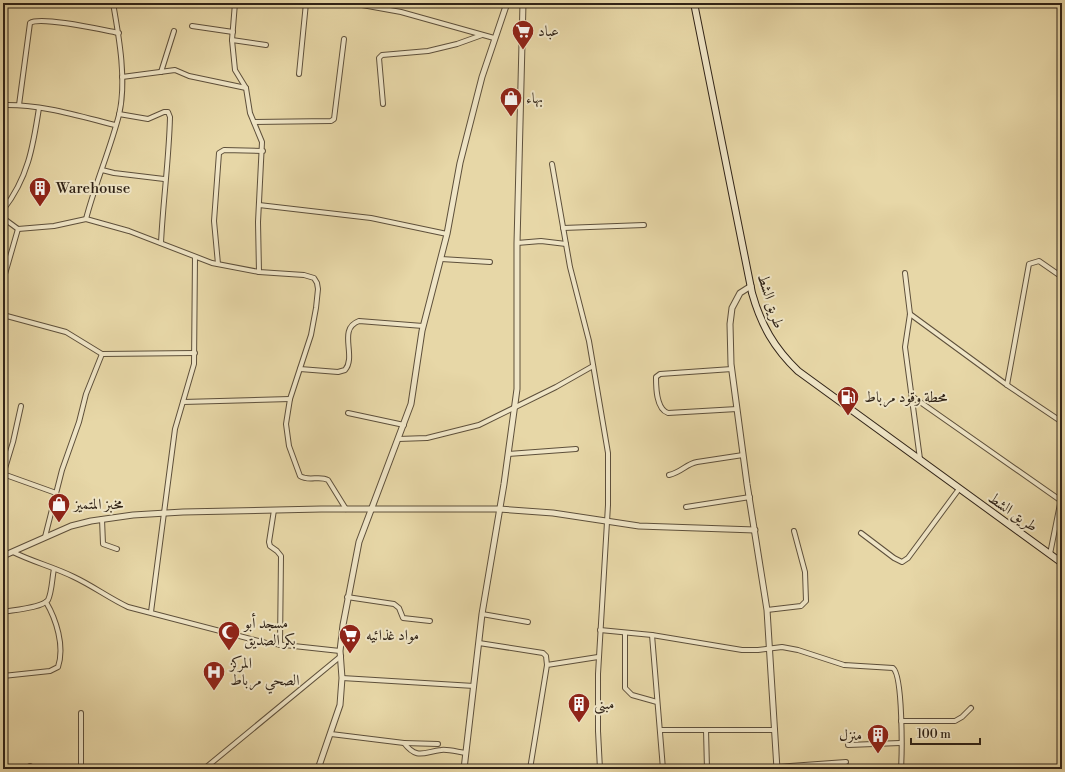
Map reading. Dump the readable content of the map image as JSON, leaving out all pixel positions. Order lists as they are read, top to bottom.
{
  "streets": {
    "main road": ["طريق الشط"]
  },
  "places": {
    "supermarket": ["عباد", "مواد غذائيه"],
    "shop": ["بهاء", "مخبز المتميز"],
    "building": ["Warehouse", "مبنى", "منزل"],
    "fuel station": ["محطة وقود مرباط"],
    "mosque": ["مسجد أبو بكر الصديق"],
    "hospital": ["المركز الصحي مرباط"]
  },
  "scale_bar": "100 m"
}
